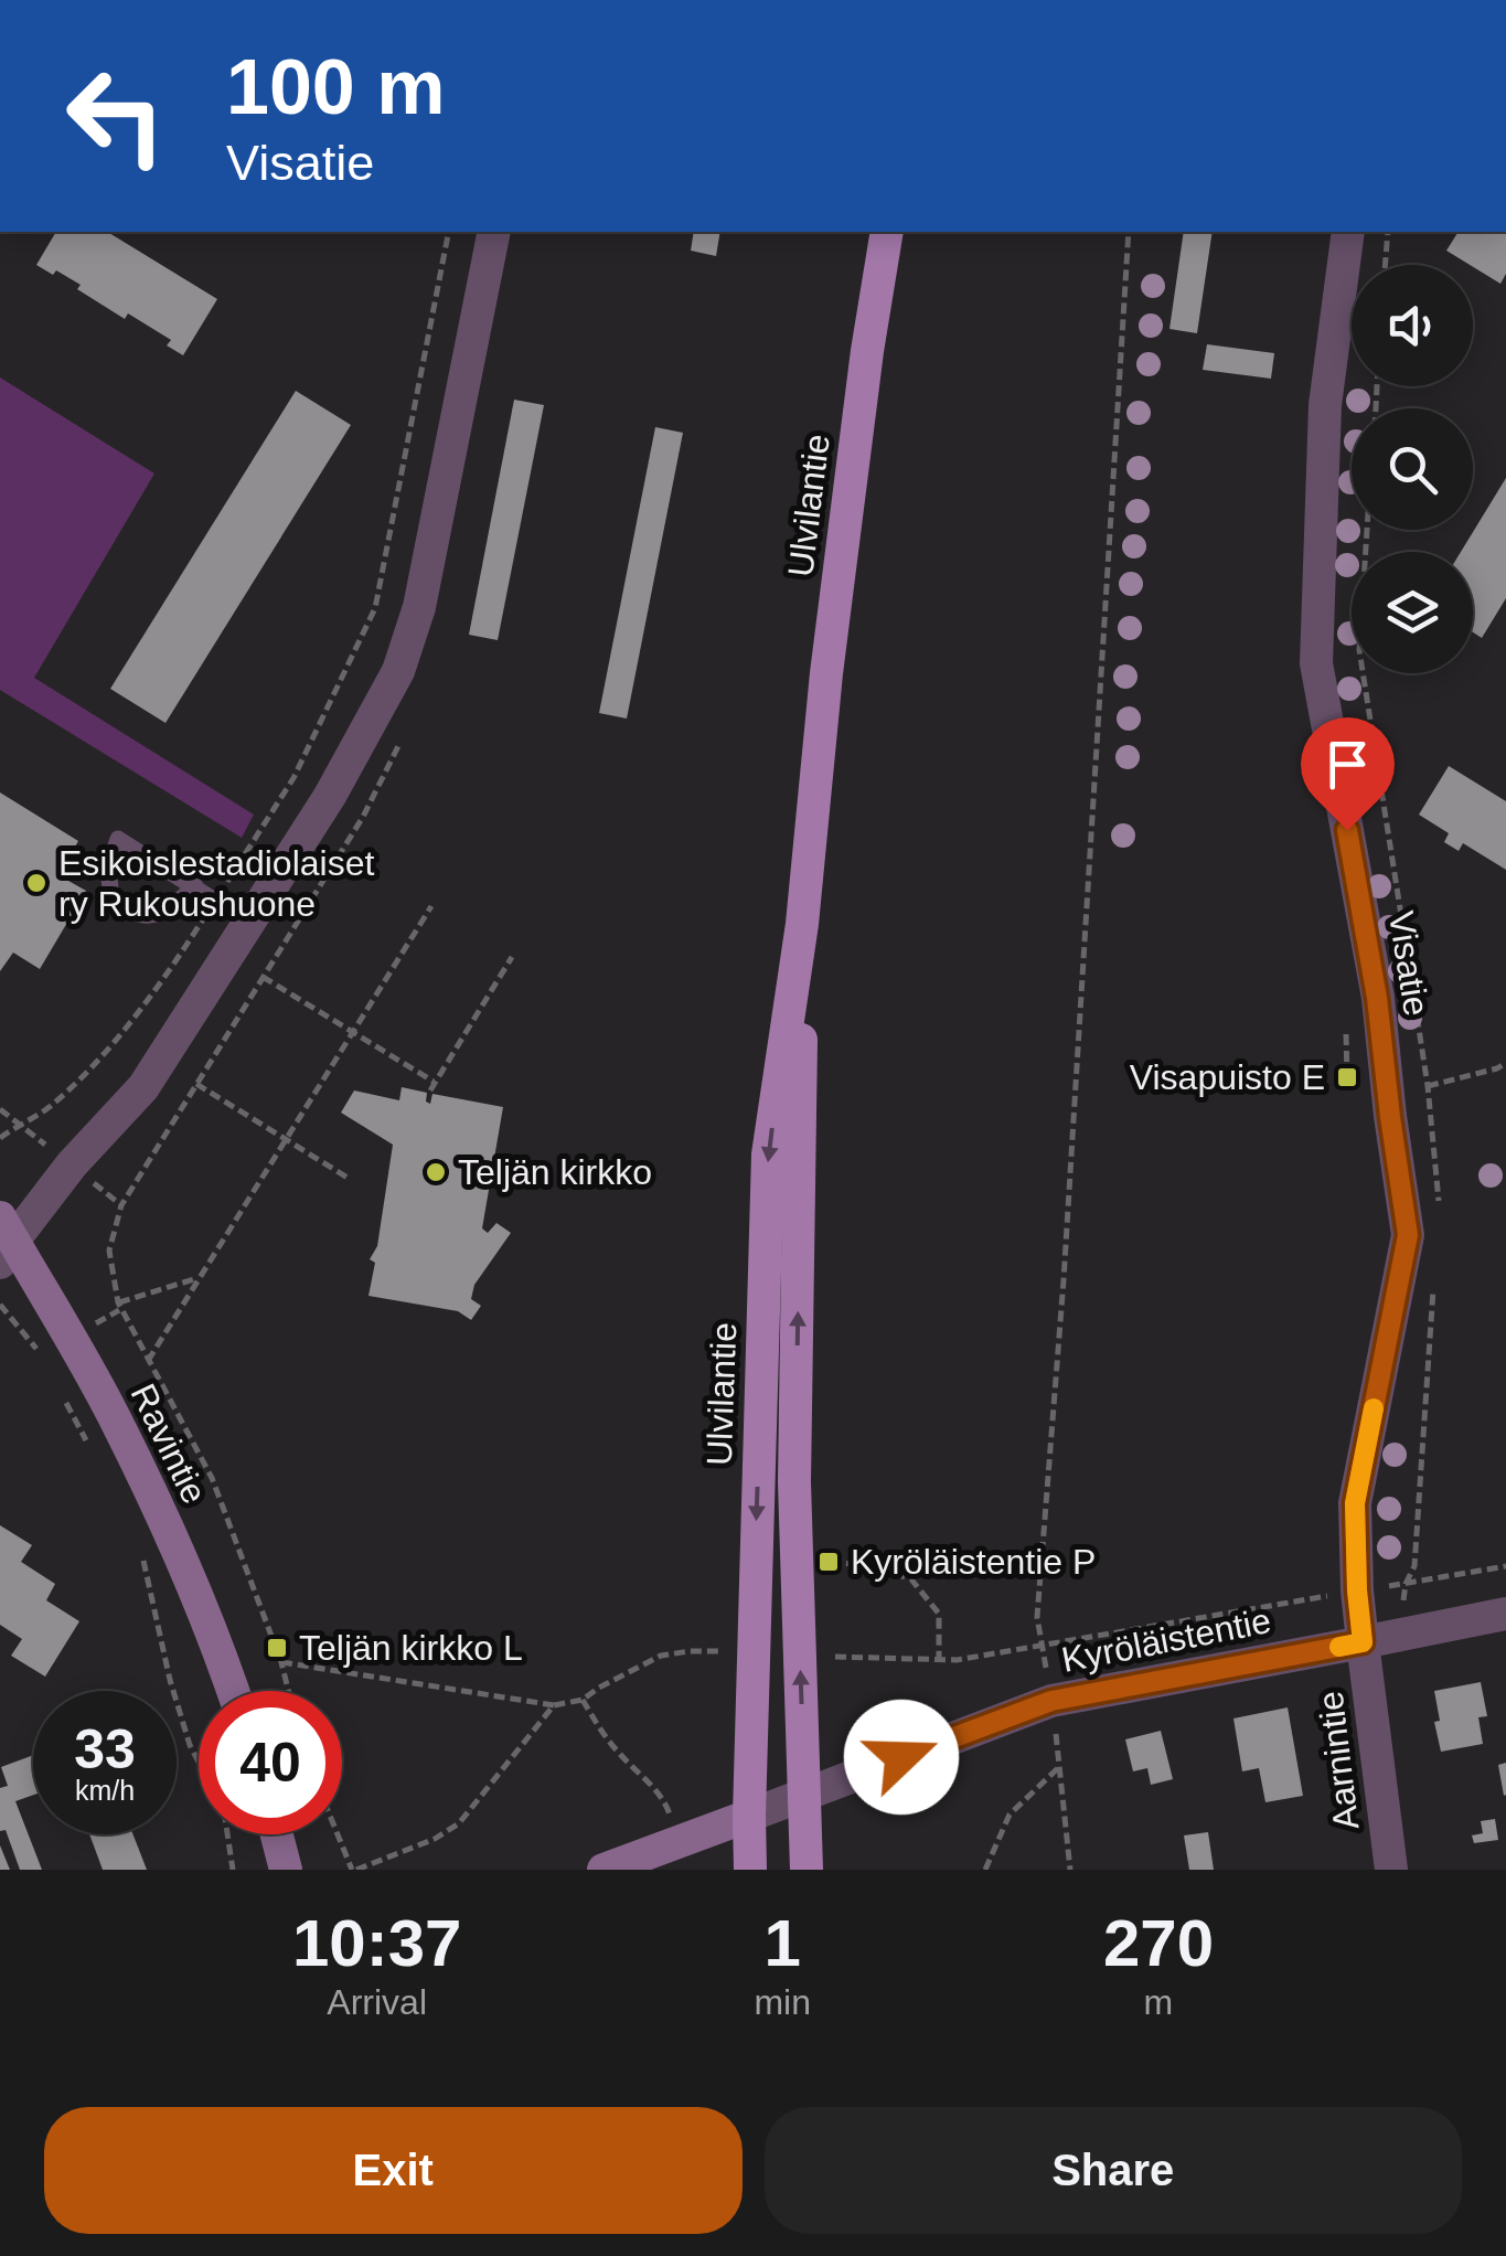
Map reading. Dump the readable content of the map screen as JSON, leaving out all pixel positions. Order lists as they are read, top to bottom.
{
  "streets": {
    "main road": ["Ulvilantie", "Ravintie", "Kyröläistentie"],
    "street": ["Visatie", "Aarnintie"]
  },
  "crossings": [
    ["Ulvilantie", "Kyröläistentie"],
    ["Visatie", "Kyröläistentie"],
    ["Visatie", "Aarnintie"],
    ["Kyröläistentie", "Aarnintie"]
  ],
  "places": {
    "other": ["Esikoislestadiolaiset ry Rukoushuone", "Teljän kirkko"],
    "transit": ["Visapuisto E", "Kyröläistentie P", "Teljän kirkko L"]
  },
  "page": {
    "turn": ["100 m", "Visatie"],
    "speed": "33 km/h",
    "limit": "40",
    "eta": [
      "10:37",
      "Arrival",
      "1",
      "min",
      "270",
      "m"
    ],
    "buttons": ["Exit", "Share"]
  }
}
